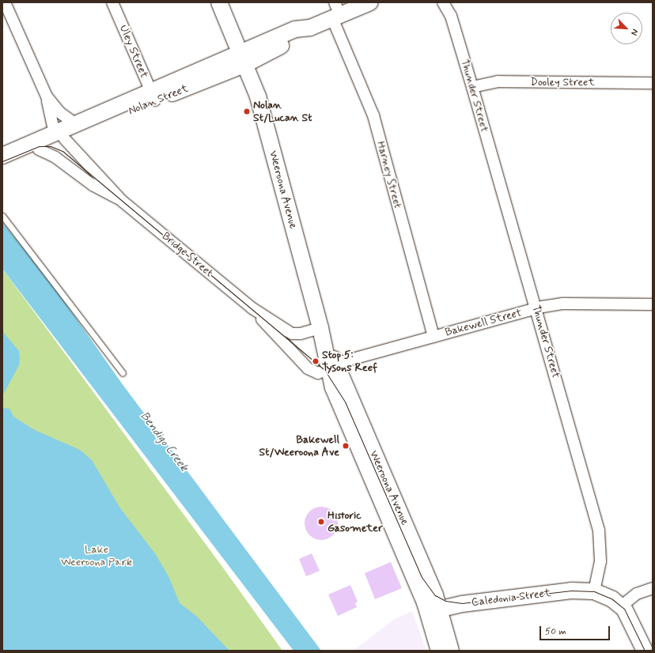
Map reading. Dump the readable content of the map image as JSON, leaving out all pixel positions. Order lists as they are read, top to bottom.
{
  "streets": {
    "street": [
      "Uley Street",
      "Dooley Street",
      "Thunder Street",
      "Nolan Street",
      "Harney Street",
      "Weeroona Avenue",
      "Bridge Street",
      "Bakewell Street",
      "Caledonia Street"
    ]
  },
  "crossings": [
    ["Uley Street", "Nolan Street"],
    ["Dooley Street", "Thunder Street"],
    ["Thunder Street", "Bakewell Street"],
    ["Thunder Street", "Caledonia Street"],
    ["Nolan Street", "Harney Street"],
    ["Nolan Street", "Weeroona Avenue"],
    ["Nolan Street", "Bridge Street"],
    ["Harney Street", "Bakewell Street"],
    ["Weeroona Avenue", "Bridge Street"],
    ["Weeroona Avenue", "Bakewell Street"],
    ["Weeroona Avenue", "Caledonia Street"],
    ["Bridge Street", "Bakewell Street"]
  ],
  "water": ["Bendigo Creek"],
  "parks": ["Lake Weeroona Park"],
  "places": [
    "Nolan St/Lucan St",
    "Stop 5: Tysons Reef",
    "Bakewell St/Weeroona Ave",
    "Historic Gasometer"
  ],
  "scale_bar": "50 m",
  "north": "bottom right"
}
